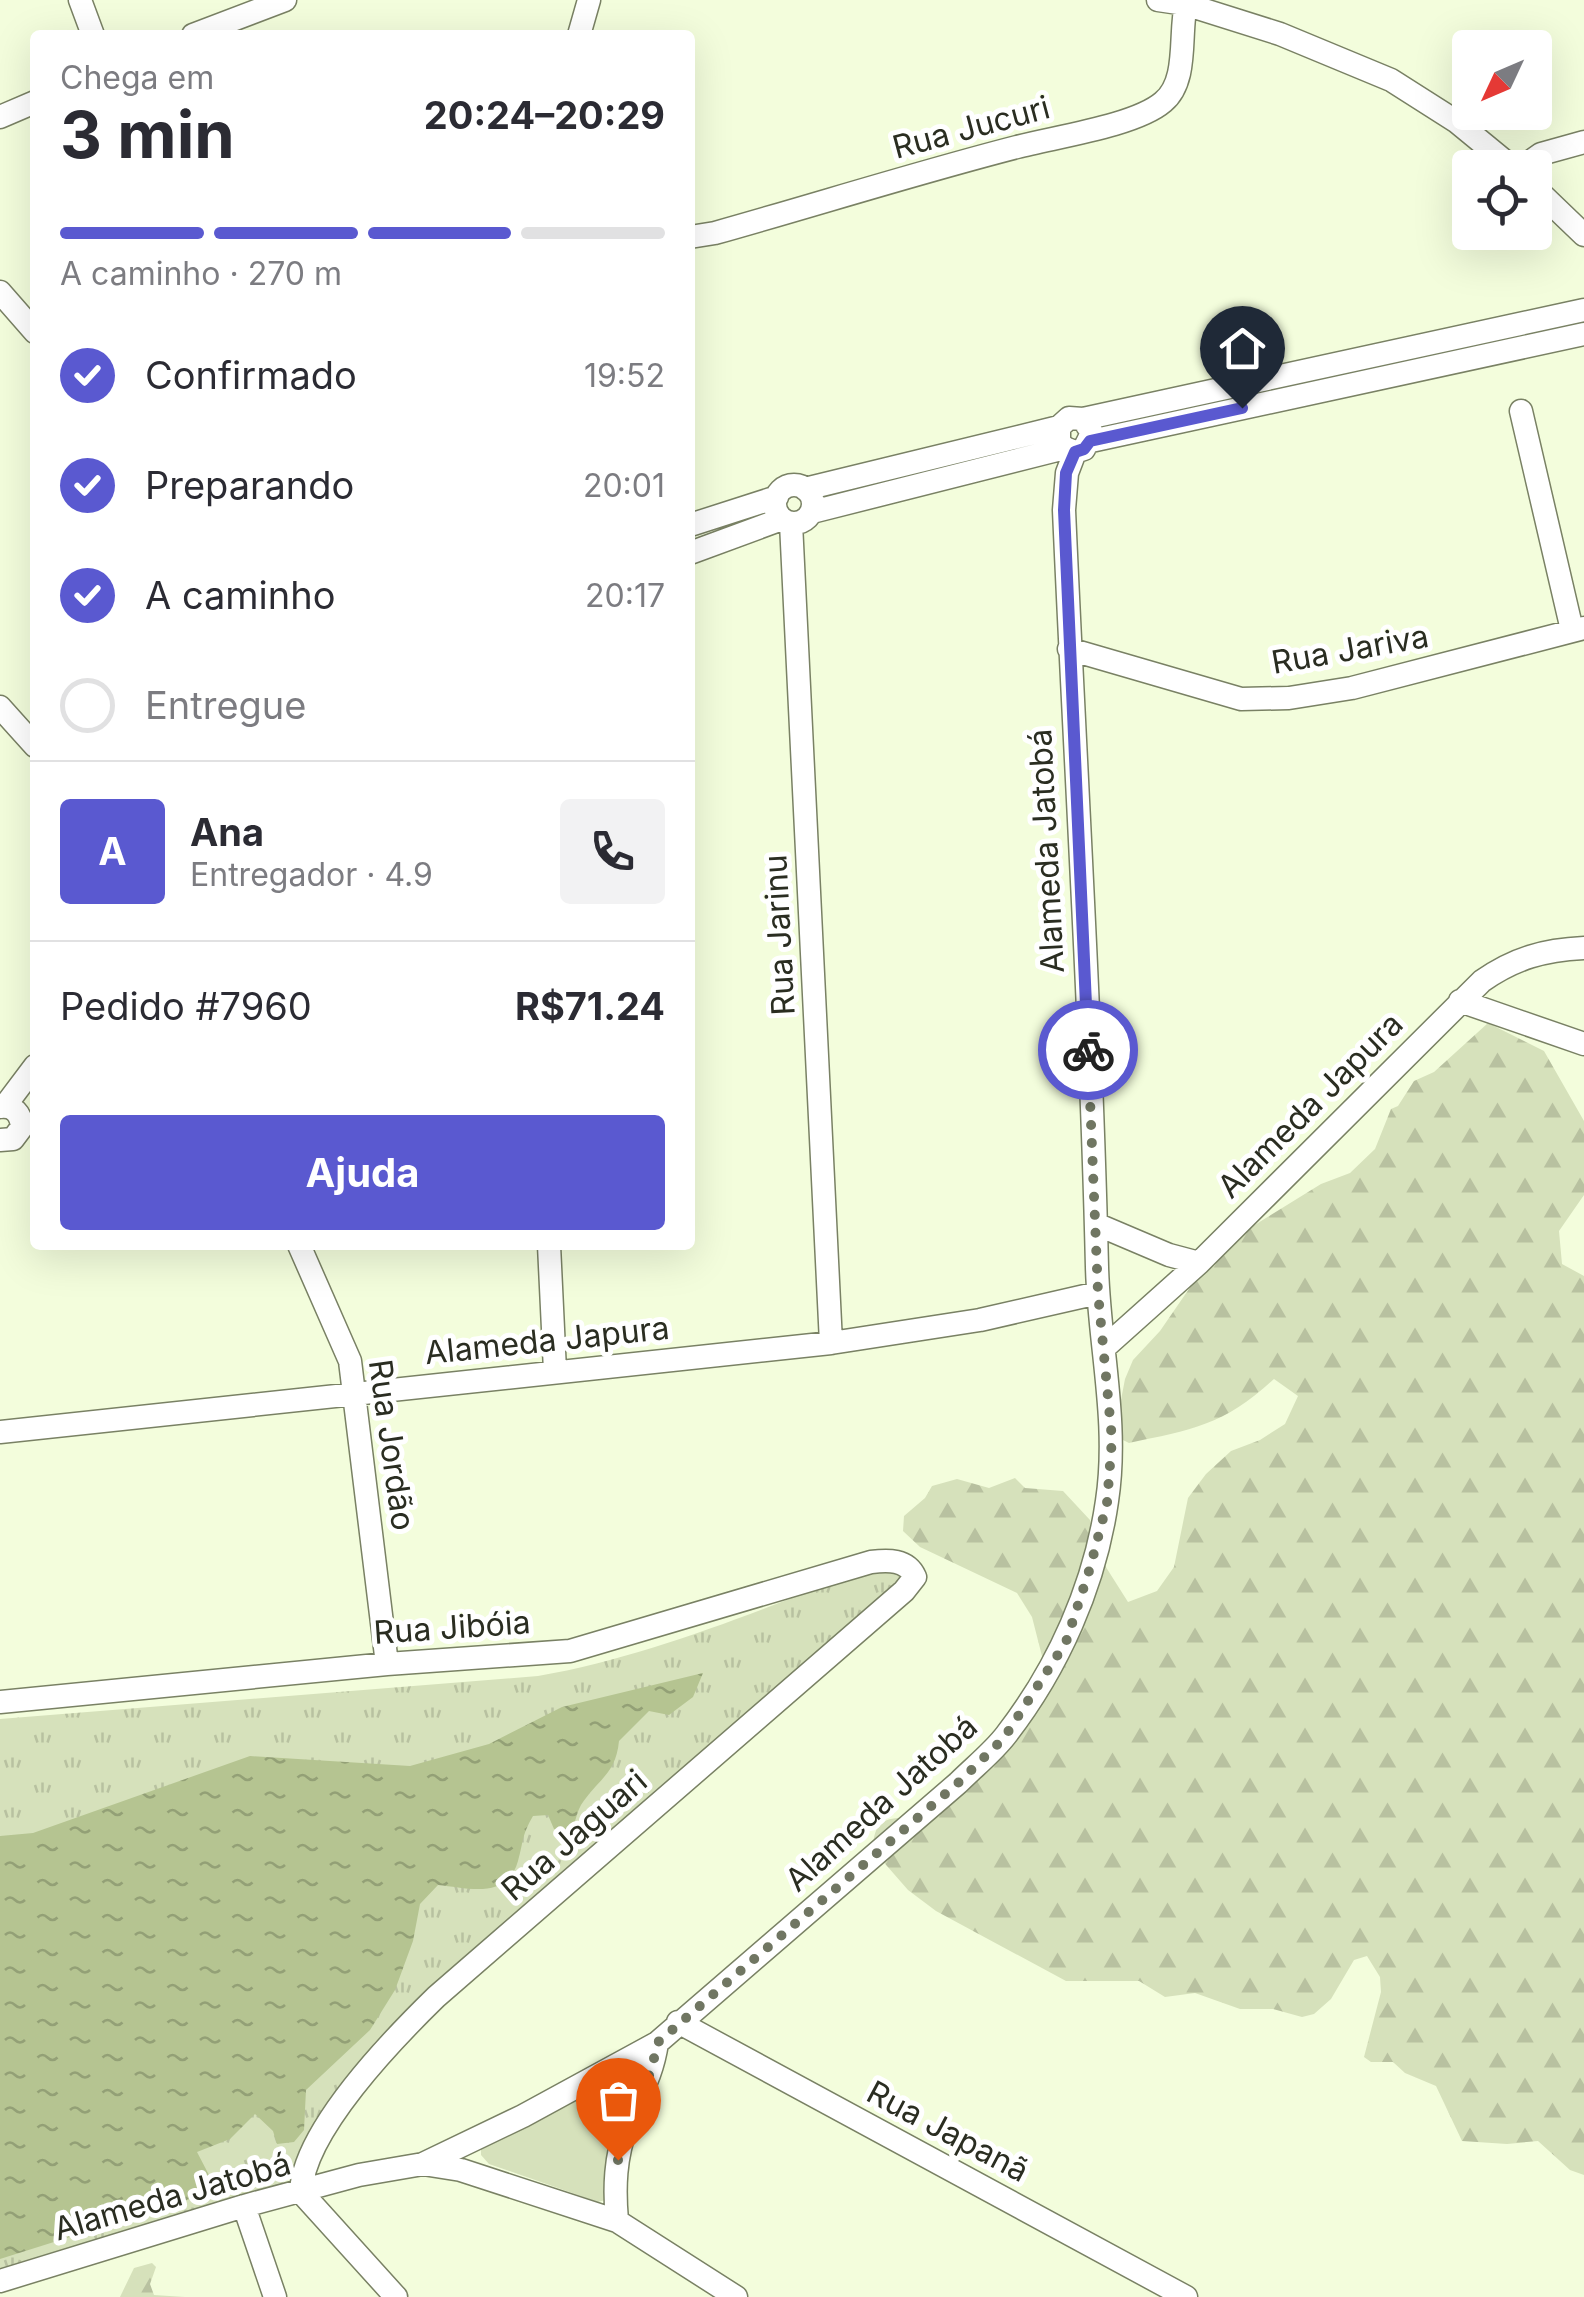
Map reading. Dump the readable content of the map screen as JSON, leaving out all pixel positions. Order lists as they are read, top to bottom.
{
  "streets": {
    "street": [
      "Rua Jucuri",
      "Rua Jariva",
      "Alameda Jatobá",
      "Rua Jarinu",
      "Alameda Japura",
      "Rua Jordão",
      "Rua Jibóia",
      "Rua Jaguari",
      "Rua Japanã"
    ]
  },
  "crossings": [
    ["Rua Jariva", "Alameda Jatobá"],
    ["Alameda Jatobá", "Alameda Japura"],
    ["Alameda Jatobá", "Rua Jaguari"],
    ["Alameda Jatobá", "Rua Japanã"],
    ["Rua Jarinu", "Alameda Japura"],
    ["Alameda Japura", "Rua Jordão"],
    ["Rua Jordão", "Rua Jibóia"],
    ["Rua Jibóia", "Rua Jaguari"]
  ],
  "north": "bottom left",
  "page": {
    "heading": ["3 min", "Chega em", "20:24–20:29"],
    "panel": [
      "Ana",
      "Entregador · 4.9",
      "Pedido #7960",
      "R$71.24"
    ],
    "bar": "A caminho · 270 m",
    "list": [
      ["Confirmado", "19:52"],
      ["Preparando", "20:01"],
      ["A caminho", "20:17"],
      "Entregue"
    ],
    "round": "A",
    "buttons": "Ajuda"
  }
}
